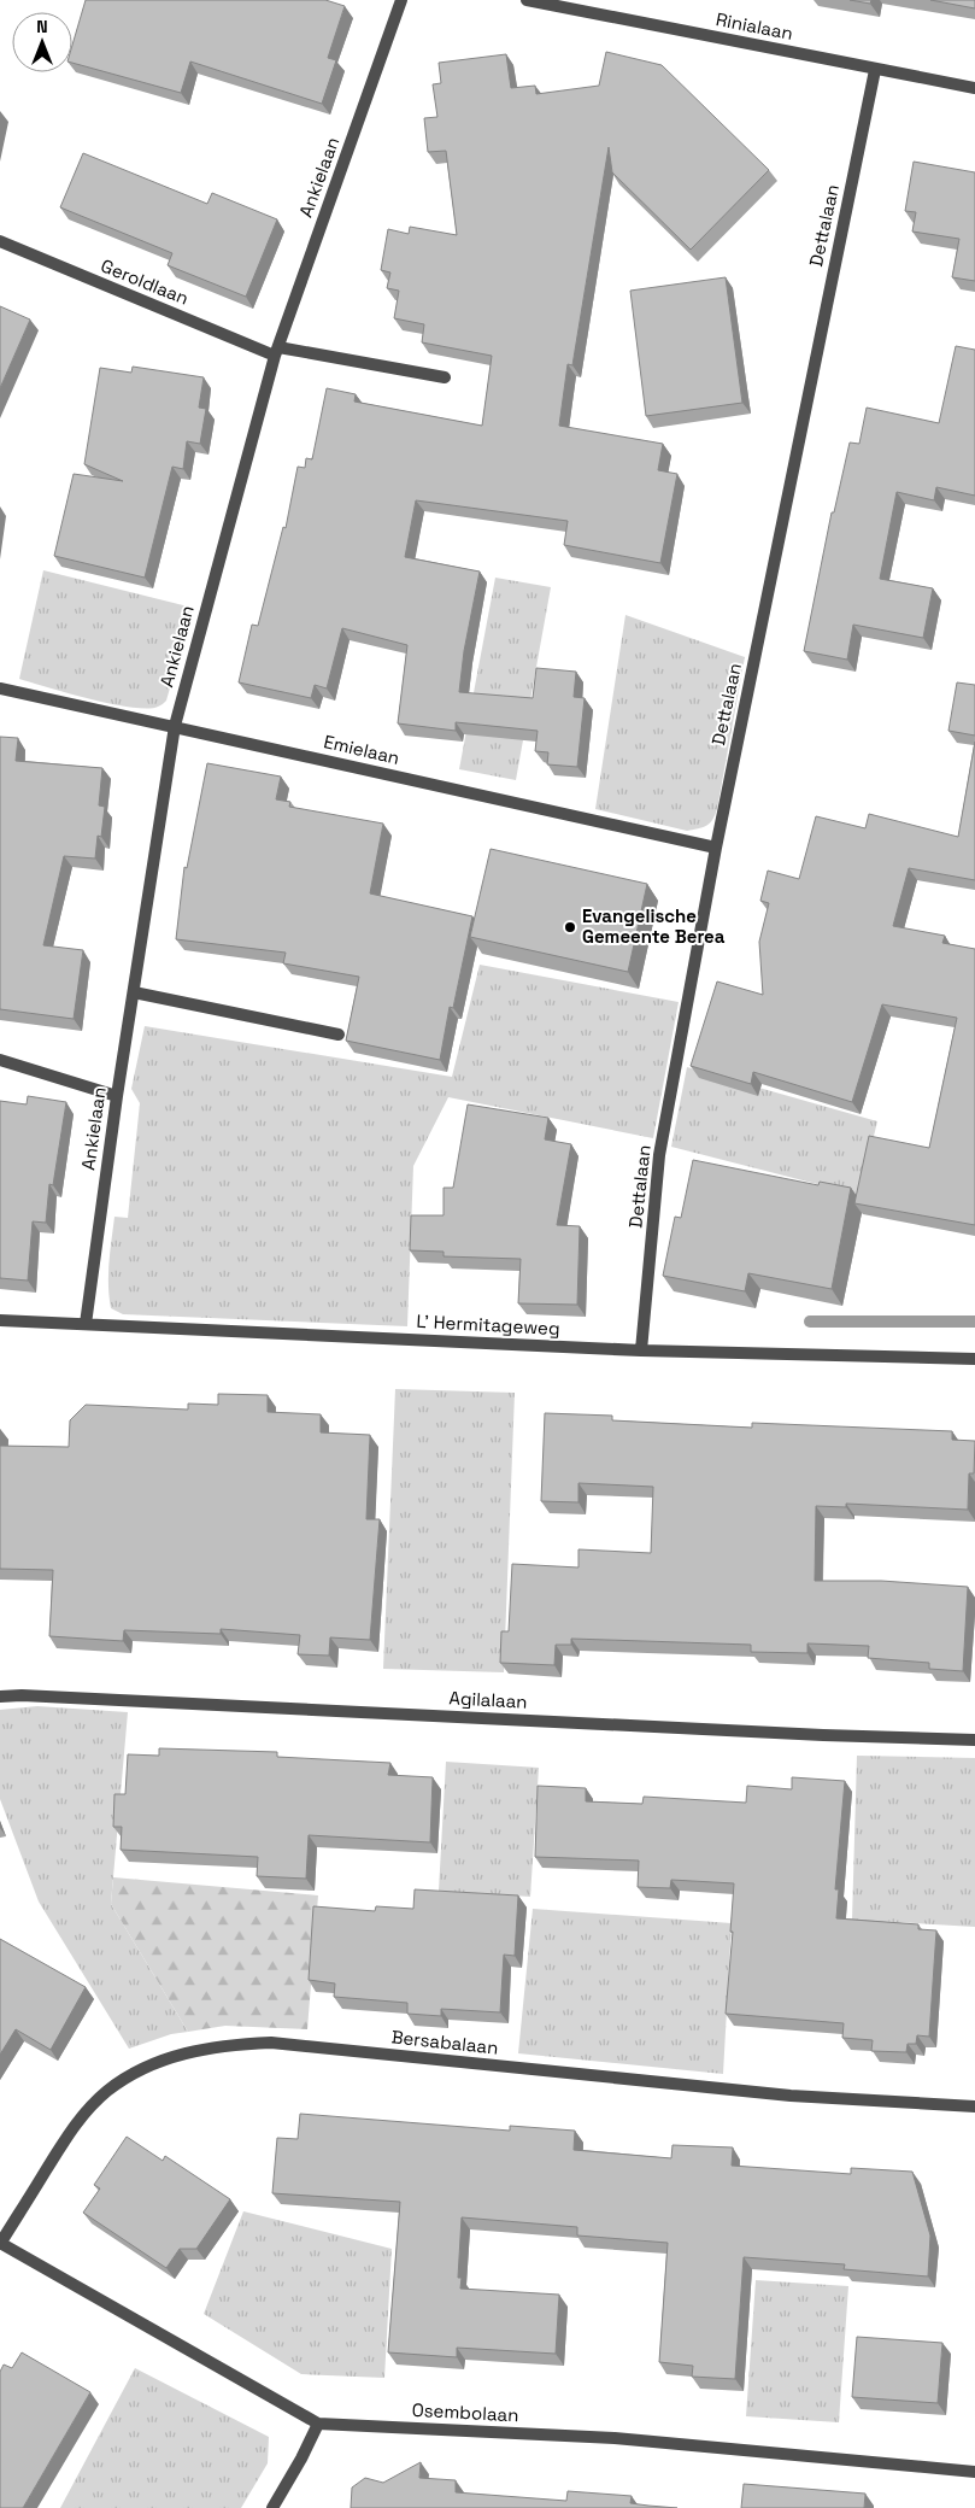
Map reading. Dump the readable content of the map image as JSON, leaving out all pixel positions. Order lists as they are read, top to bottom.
{
  "streets": {
    "street": [
      "Rinialaan",
      "Ankielaan",
      "Dettalaan",
      "Geroldlaan",
      "Emielaan",
      "L' Hermitageweg",
      "Agilalaan",
      "Bersabalaan",
      "Osembolaan"
    ]
  },
  "crossings": [
    ["Rinialaan", "Dettalaan"],
    ["Ankielaan", "Geroldlaan"],
    ["Ankielaan", "Emielaan"],
    ["Ankielaan", "L' Hermitageweg"],
    ["Dettalaan", "Emielaan"],
    ["Dettalaan", "L' Hermitageweg"],
    ["Bersabalaan", "Osembolaan"]
  ],
  "places": ["Evangelische Gemeente Berea"],
  "north": "top"
}
